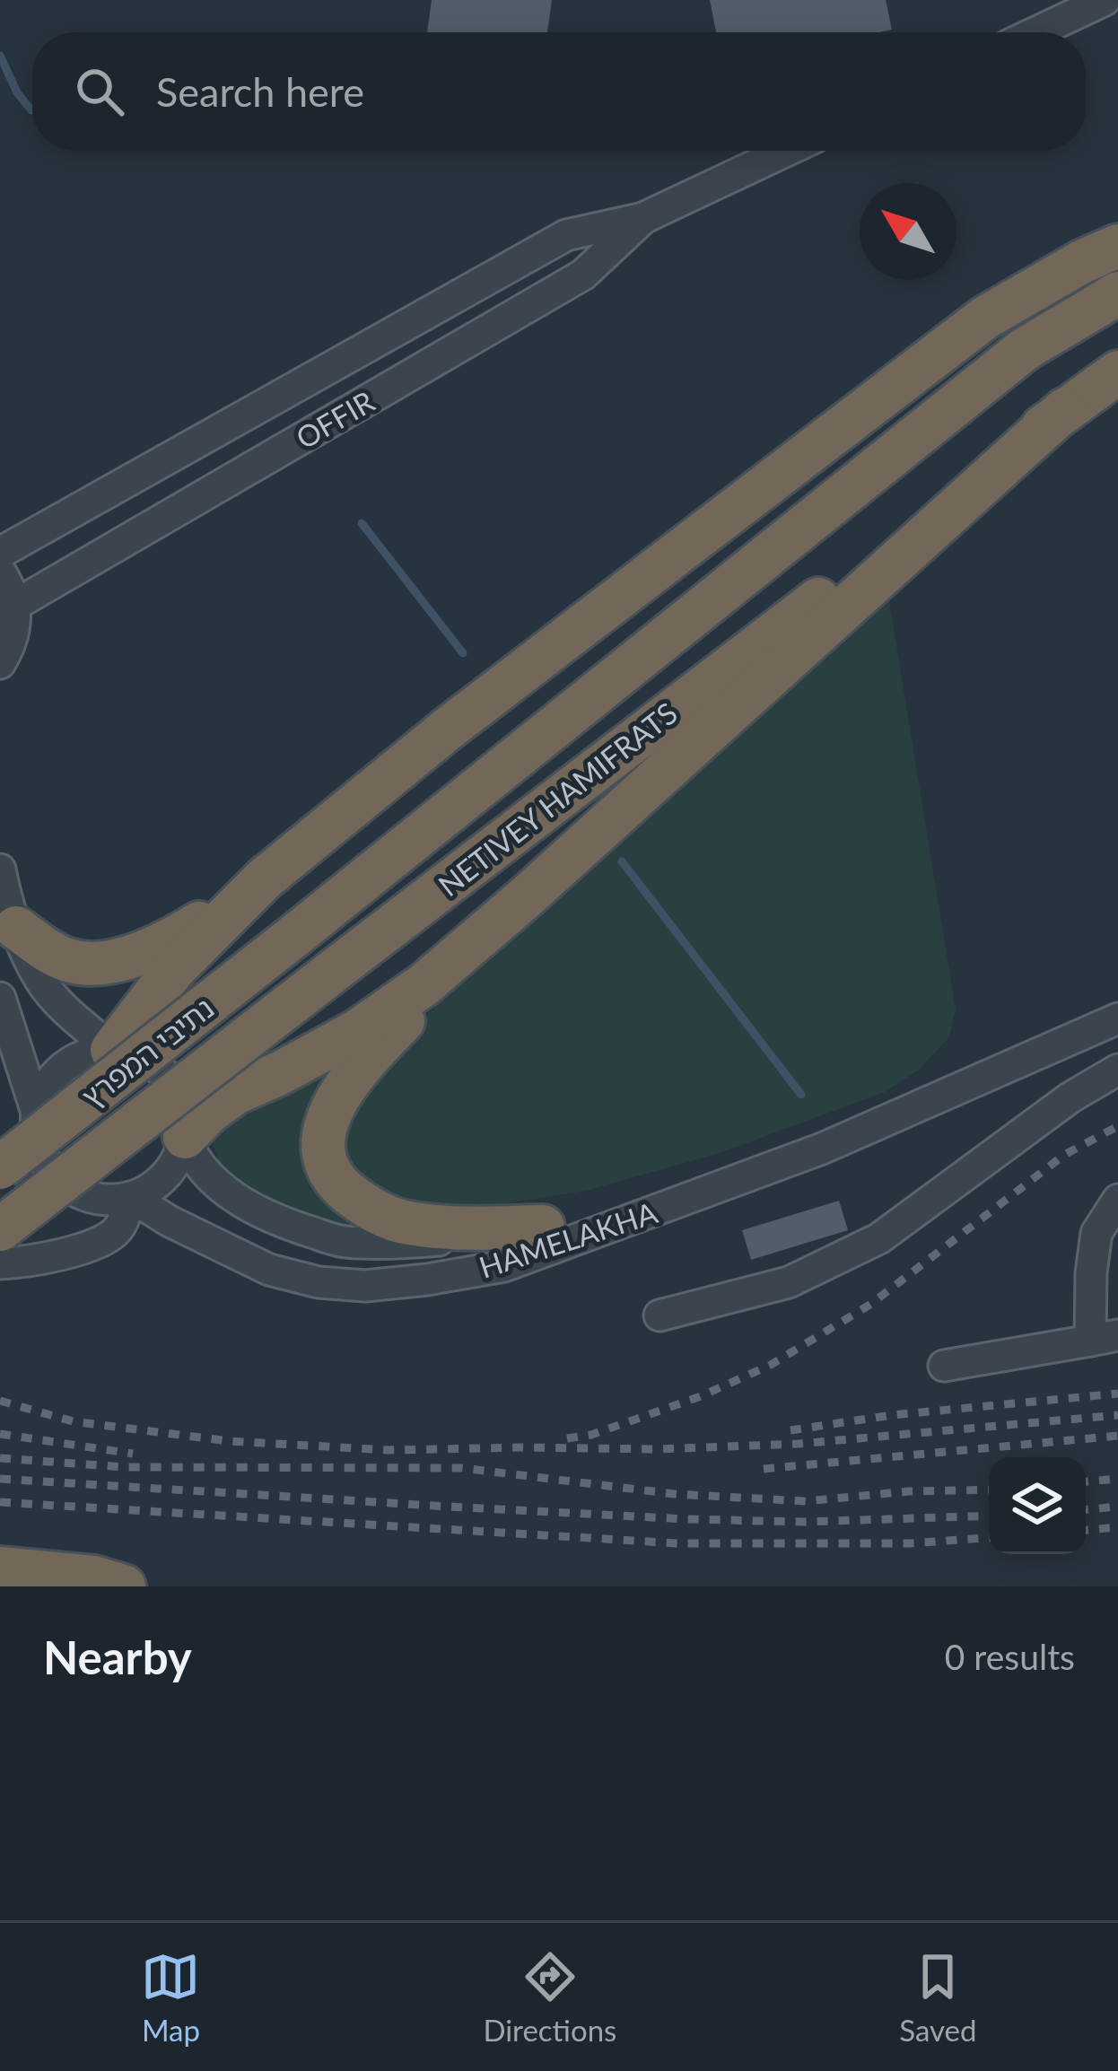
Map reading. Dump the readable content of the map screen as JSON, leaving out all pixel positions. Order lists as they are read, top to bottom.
{
  "streets": {
    "highway": ["NETIVEY HAMIFRATS", "נתיבי המפרץ"],
    "street": ["OFFIR", "HAMELAKHA"]
  },
  "crossings": [
    ["NETIVEY HAMIFRATS", "נתיבי המפרץ"]
  ],
  "north": "top left",
  "page": {
    "search": "Search here",
    "heading": ["Nearby", "0 results"],
    "nav": ["Map", "Directions", "Saved"]
  }
}
